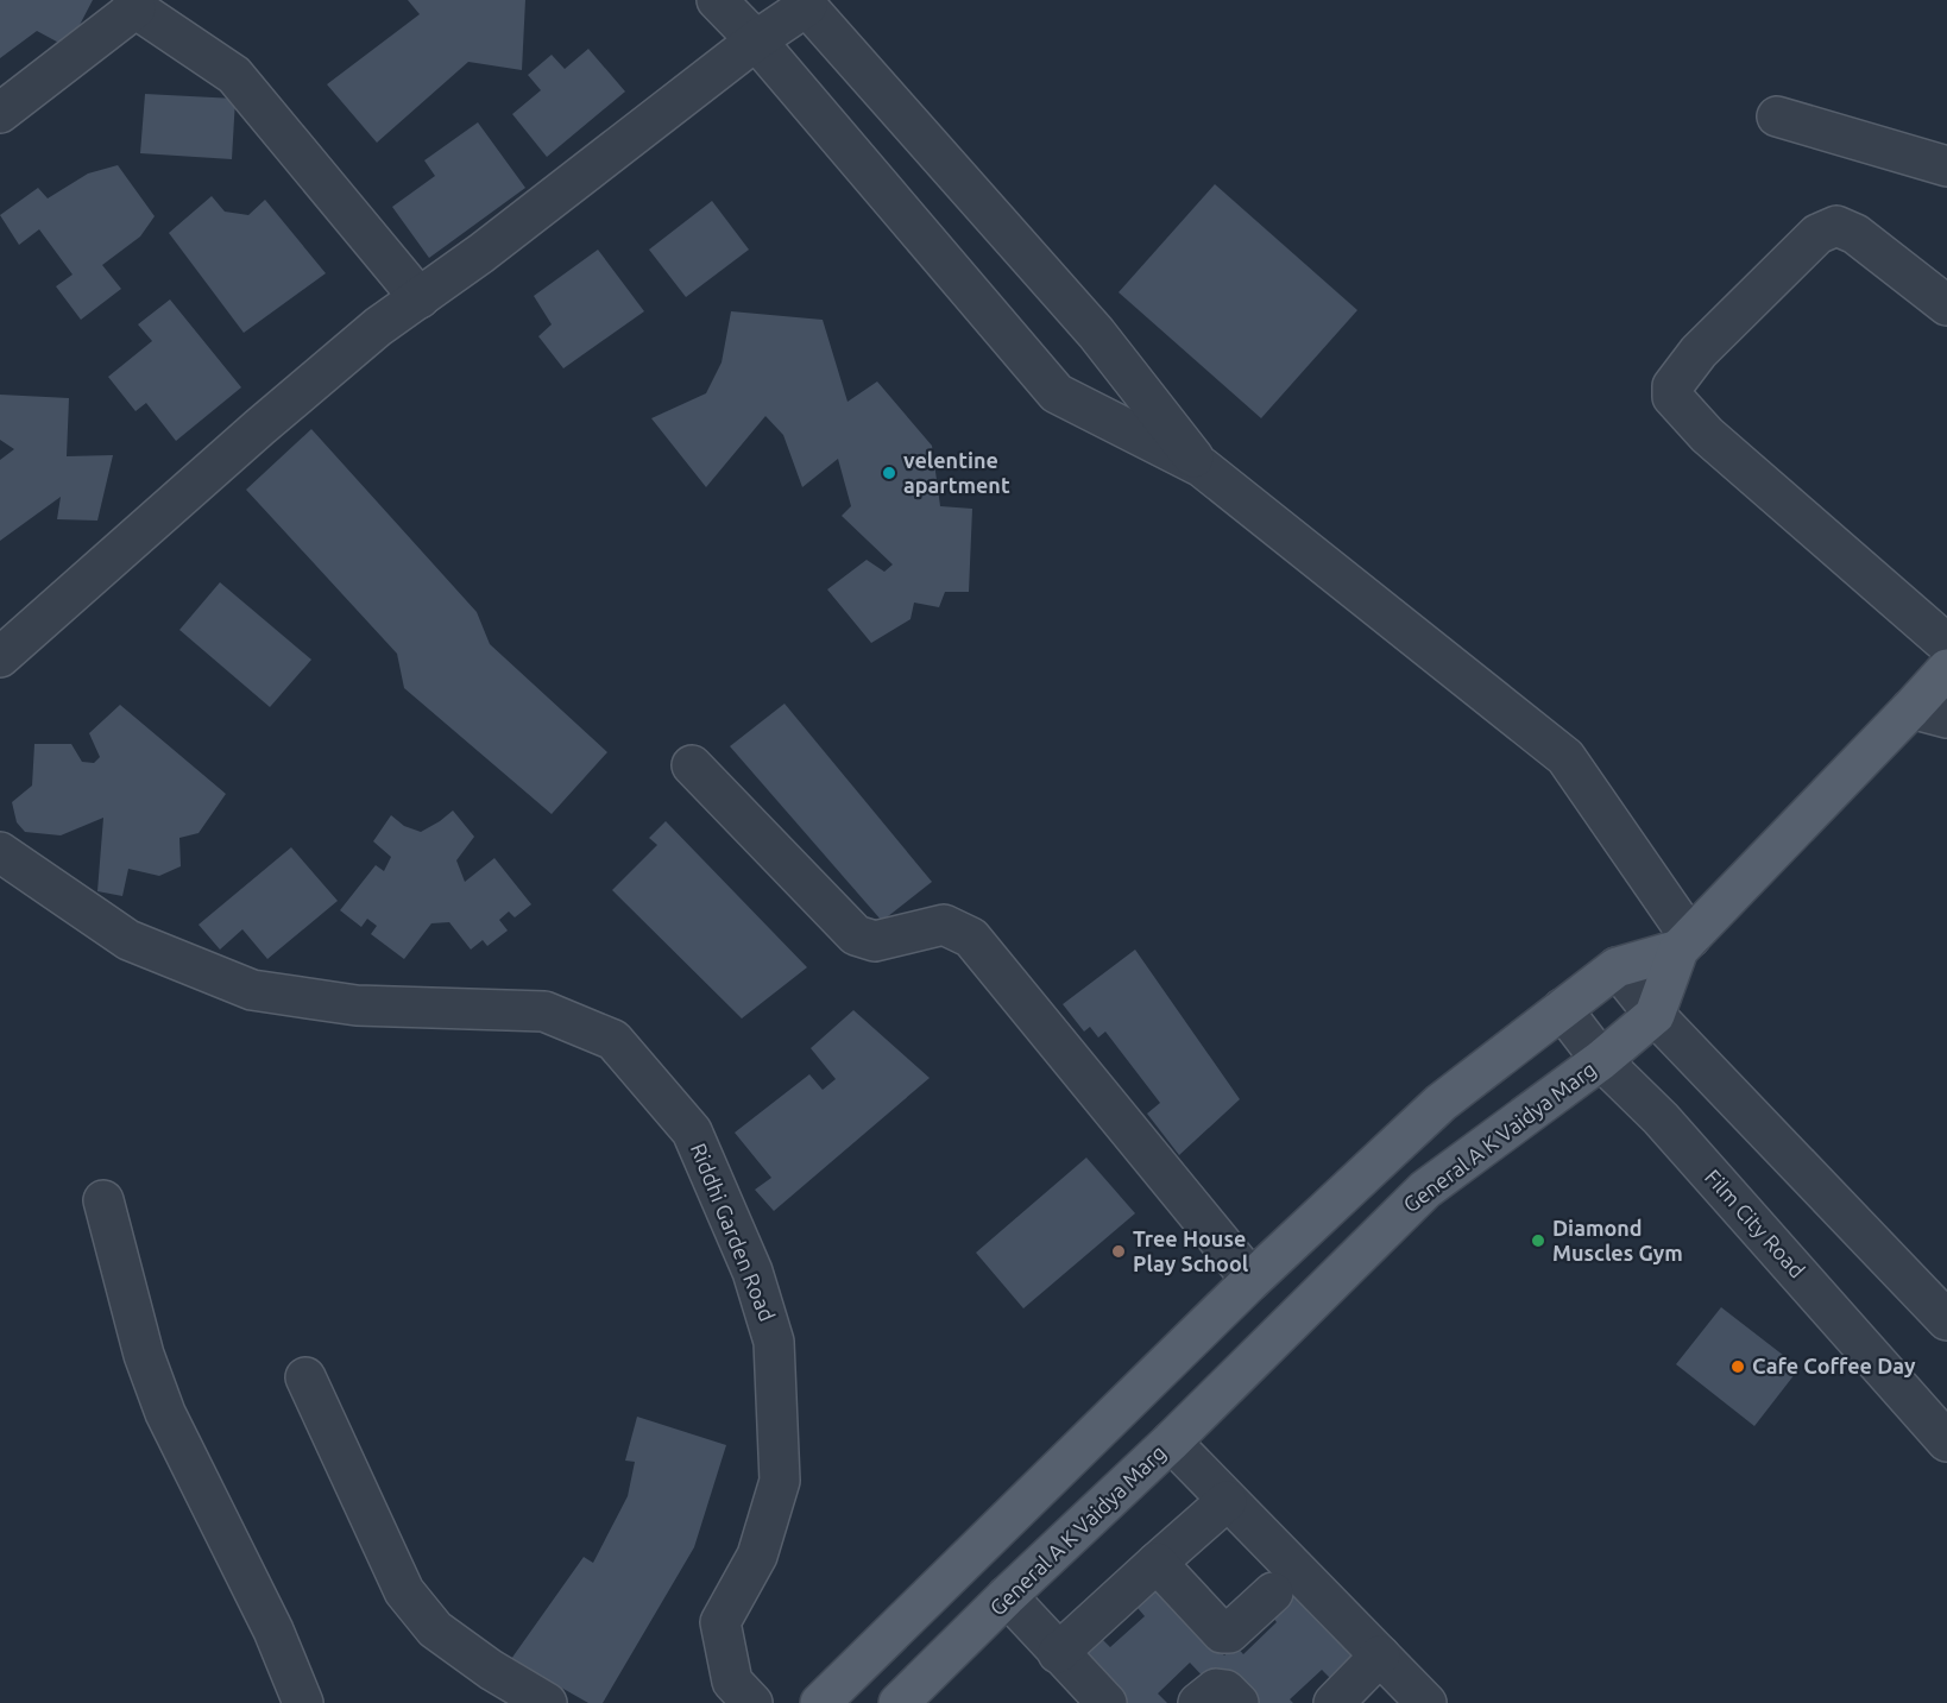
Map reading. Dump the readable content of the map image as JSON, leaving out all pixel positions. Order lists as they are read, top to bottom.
{
  "streets": {
    "main road": ["General A K Vaidya Marg"],
    "street": ["Film City Road", "Riddhi Garden Road"]
  },
  "crossings": [
    ["General A K Vaidya Marg", "Film City Road"]
  ],
  "places": [
    "velentine apartment",
    "Diamond Muscles Gym",
    "Tree House Play School",
    "Cafe Coffee Day"
  ]
}
